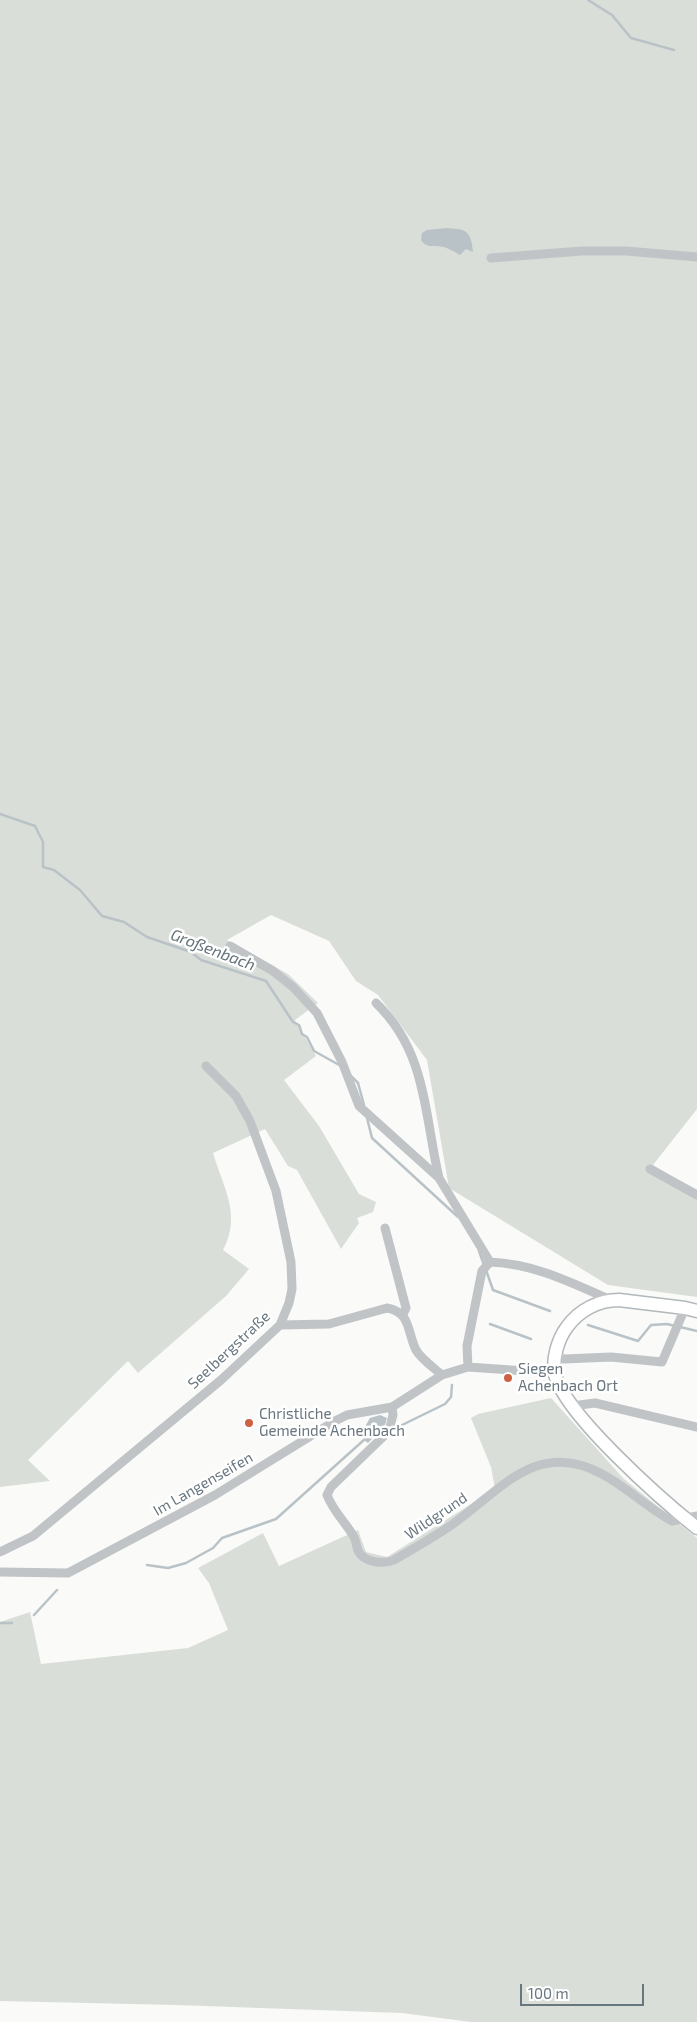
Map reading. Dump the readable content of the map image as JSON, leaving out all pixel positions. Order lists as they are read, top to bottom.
{
  "streets": {
    "street": ["Seelbergstraße", "Im Langenseifen", "Wildgrund"]
  },
  "crossings": [
    ["Im Langenseifen", "Wildgrund"]
  ],
  "water": ["Großenbach"],
  "places": ["Siegen Achenbach Ort", "Christliche Gemeinde Achenbach"],
  "scale_bar": "100 m"
}
